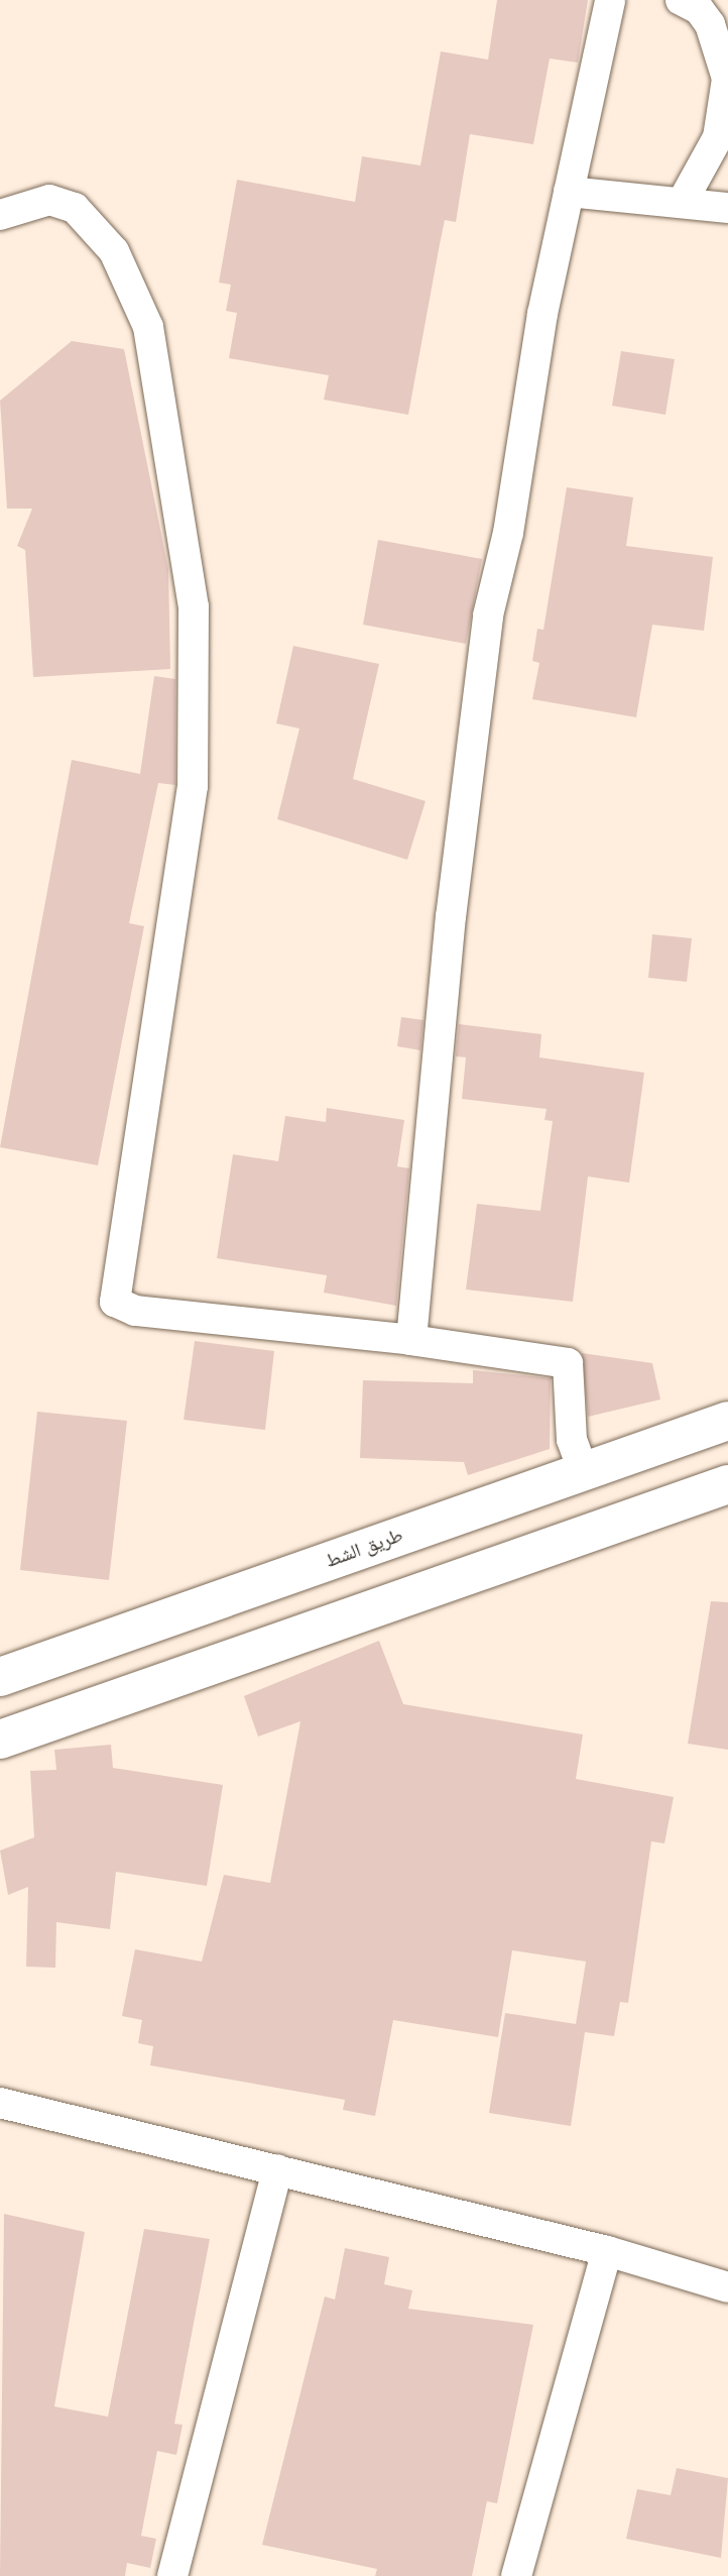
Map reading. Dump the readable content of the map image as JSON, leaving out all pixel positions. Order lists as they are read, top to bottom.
{
  "streets": {
    "highway": ["طريق الشط"]
  }
}
